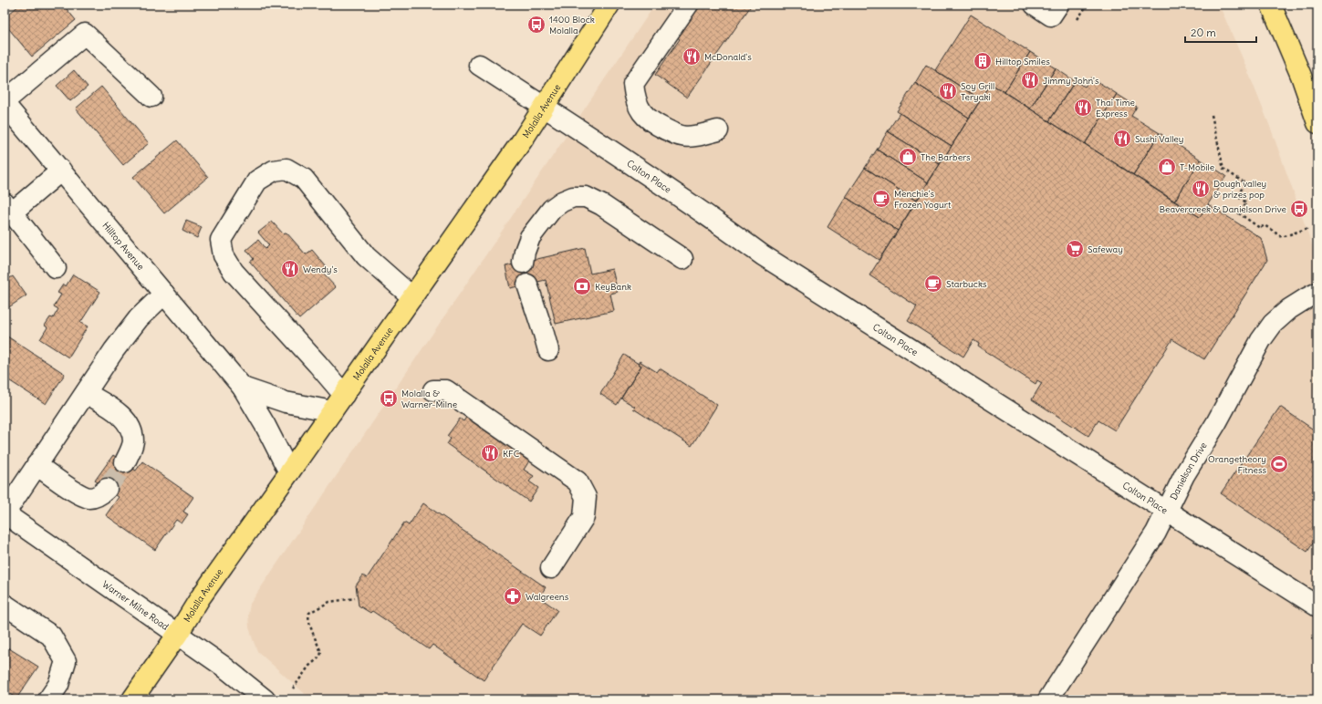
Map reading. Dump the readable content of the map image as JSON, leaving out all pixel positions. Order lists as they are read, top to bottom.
{
  "streets": {
    "main road": ["Molalla Avenue"],
    "street": [
      "Colton Place",
      "Hilltop Avenue",
      "Danielson Drive",
      "Warner Milne Road"
    ]
  },
  "crossings": [
    ["Molalla Avenue", "Colton Place"],
    ["Molalla Avenue", "Hilltop Avenue"],
    ["Molalla Avenue", "Warner Milne Road"],
    ["Colton Place", "Danielson Drive"]
  ],
  "places": {
    "bus stop": ["1400 Block Molalla", "Beavercreek & Danielson Drive", "Molalla & Warner-Milne"],
    "restaurant": [
      "McDonald's",
      "Jimmy John's",
      "Soy Grill Teryaki",
      "Thai Time Express",
      "Sushi Valley",
      "Dough valley & prizes pop",
      "Wendy's",
      "KFC"
    ],
    "building": ["Hilltop Smiles"],
    "shop": ["The Barbers", "T-Mobile"],
    "cafe": ["Menchie's Frozen Yogurt", "Starbucks"],
    "supermarket": ["Safeway"],
    "bank": ["KeyBank"],
    "sports": ["Orangetheory Fitness"],
    "pharmacy": ["Walgreens"]
  },
  "scale_bar": "20 m"
}
